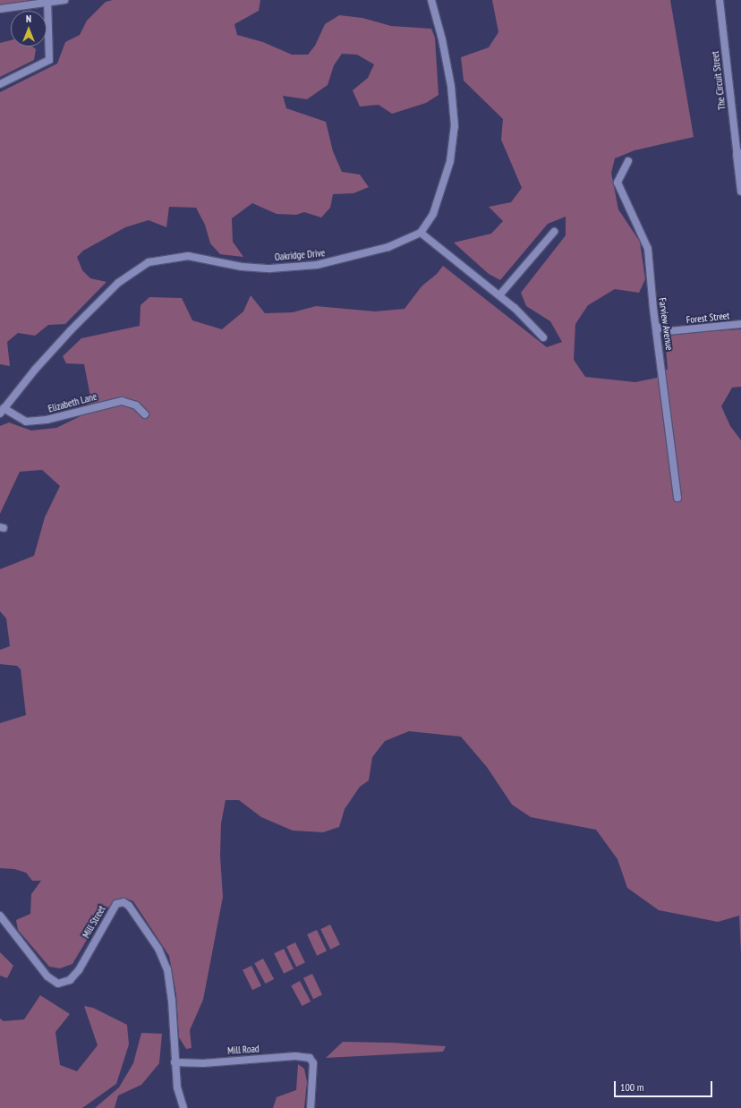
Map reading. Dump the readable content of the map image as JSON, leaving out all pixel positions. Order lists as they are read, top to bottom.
{
  "streets": {
    "street": [
      "The Circuit Street",
      "Oakridge Drive",
      "Forest Street",
      "Farview Avenue",
      "Elizabeth Lane",
      "Mill Street",
      "Mill Road"
    ]
  },
  "crossings": [
    ["Oakridge Drive", "Elizabeth Lane"],
    ["Forest Street", "Farview Avenue"],
    ["Mill Street", "Mill Road"]
  ],
  "scale_bar": "100 m",
  "north": "top"
}
